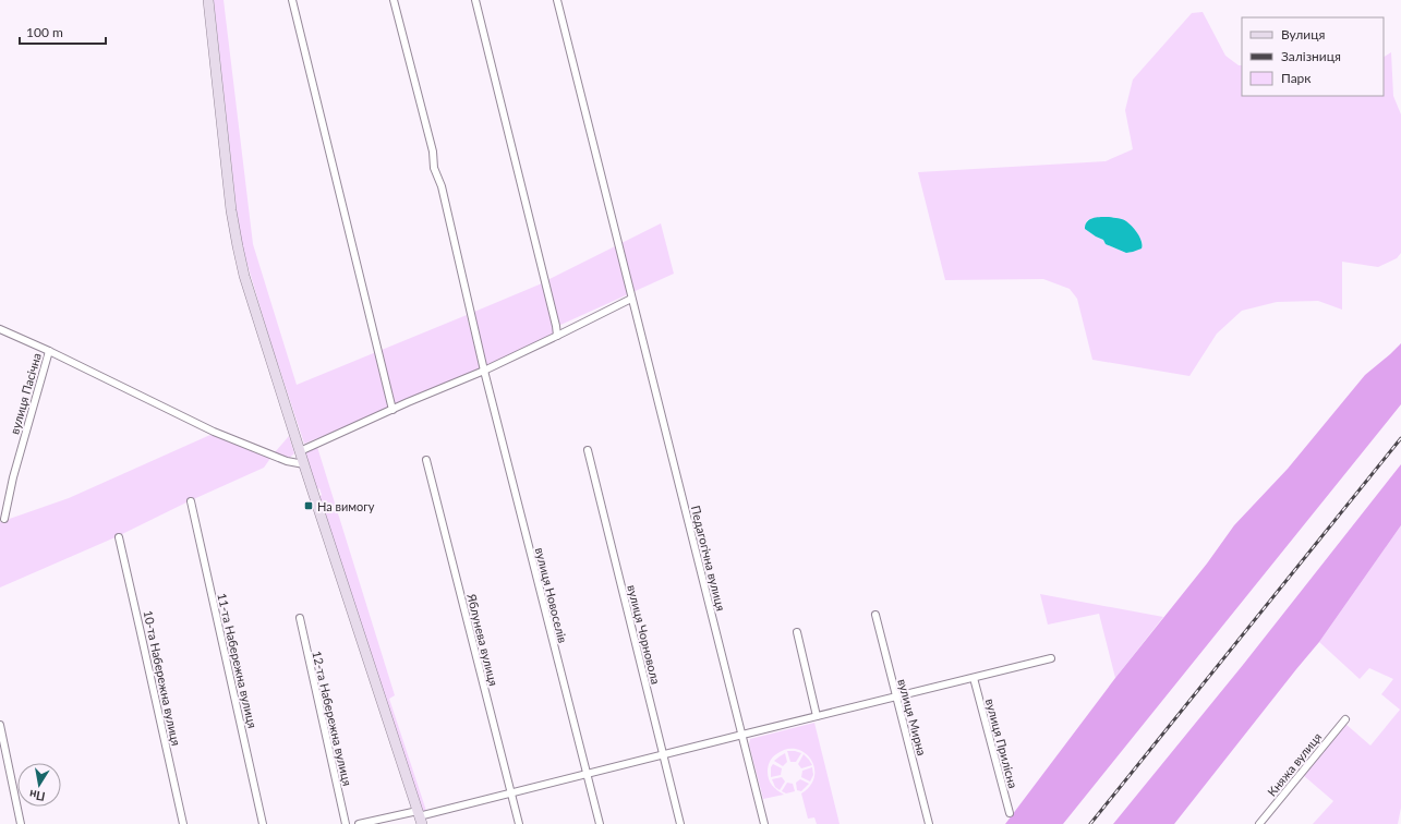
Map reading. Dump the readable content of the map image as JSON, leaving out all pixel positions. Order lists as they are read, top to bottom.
{
  "streets": {
    "street": [
      "вулиця Пасічна",
      "Педагогічна вулиця",
      "вулиця Новоселів",
      "вулиця Чорновола",
      "Яблунева вулиця",
      "11-та Набережна вулиця",
      "10-та Набережна вулиця",
      "вулиця Мирна",
      "12-та Набережна вулиця",
      "вулиця Прилісна",
      "Княжа вулиця"
    ]
  },
  "places": {
    "transit": ["На вимогу"]
  },
  "legend": ["Вулиця", "Залізниця", "Парк"],
  "scale_bar": "100 m",
  "north": "bottom"
}
